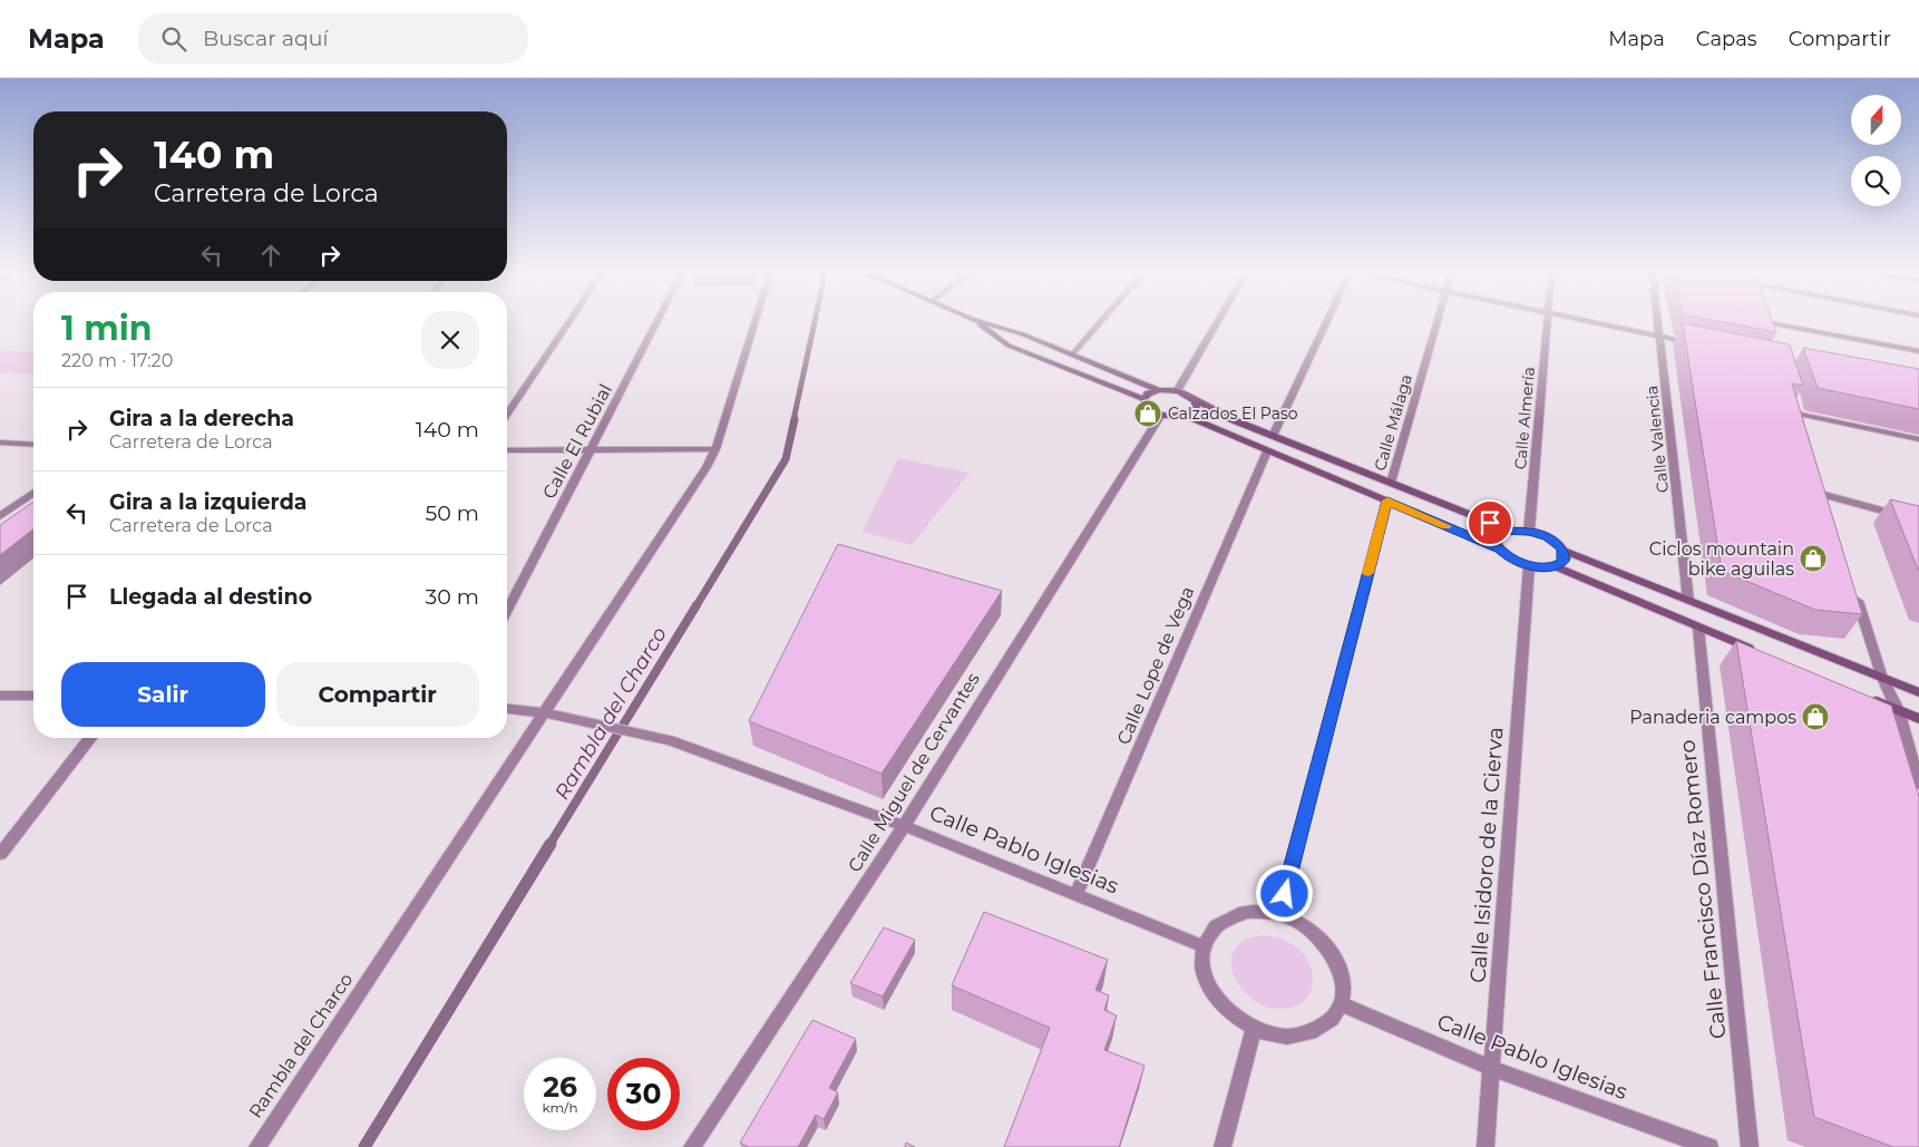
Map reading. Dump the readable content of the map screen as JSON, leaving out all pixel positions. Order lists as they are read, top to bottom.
{
  "streets": {
    "street": [
      "Calle Almería",
      "Calle Málaga",
      "Calle Valencia",
      "Calle El Rubial",
      "Calle Lope de Vega",
      "Calle Miguel de Cervantes",
      "Calle Pablo Iglesias",
      "Calle Isidoro de la Cierva",
      "Calle Francisco Díaz Romero",
      "Rambla del Charco"
    ]
  },
  "crossings": [
    ["Calle Lope de Vega", "Calle Pablo Iglesias"],
    ["Calle Miguel de Cervantes", "Calle Pablo Iglesias"],
    ["Calle Pablo Iglesias", "Calle Isidoro de la Cierva"],
    ["Calle Pablo Iglesias", "Rambla del Charco"]
  ],
  "water": ["Rambla del Charco"],
  "places": {
    "shop": ["Calzados El Paso", "Ciclos mountain bike aguilas", "Panaderia campos"]
  },
  "north": "top",
  "page": {
    "header": "Mapa",
    "search": "Buscar aquí",
    "nav": ["Mapa", "Capas", "Compartir"],
    "turn": ["140 m", "Carretera de Lorca"],
    "heading": ["1 min", "220 m · 17:20"],
    "list": [
      {
        "name": "Gira a la derecha",
        "note": "Carretera de Lorca",
        "value": "140 m"
      },
      {
        "name": "Gira a la izquierda",
        "note": "Carretera de Lorca",
        "value": "50 m"
      },
      {
        "name": "Llegada al destino",
        "value": "30 m"
      }
    ],
    "buttons": ["Salir", "Compartir"],
    "speed": "26 km/h",
    "limit": "30"
  }
}
